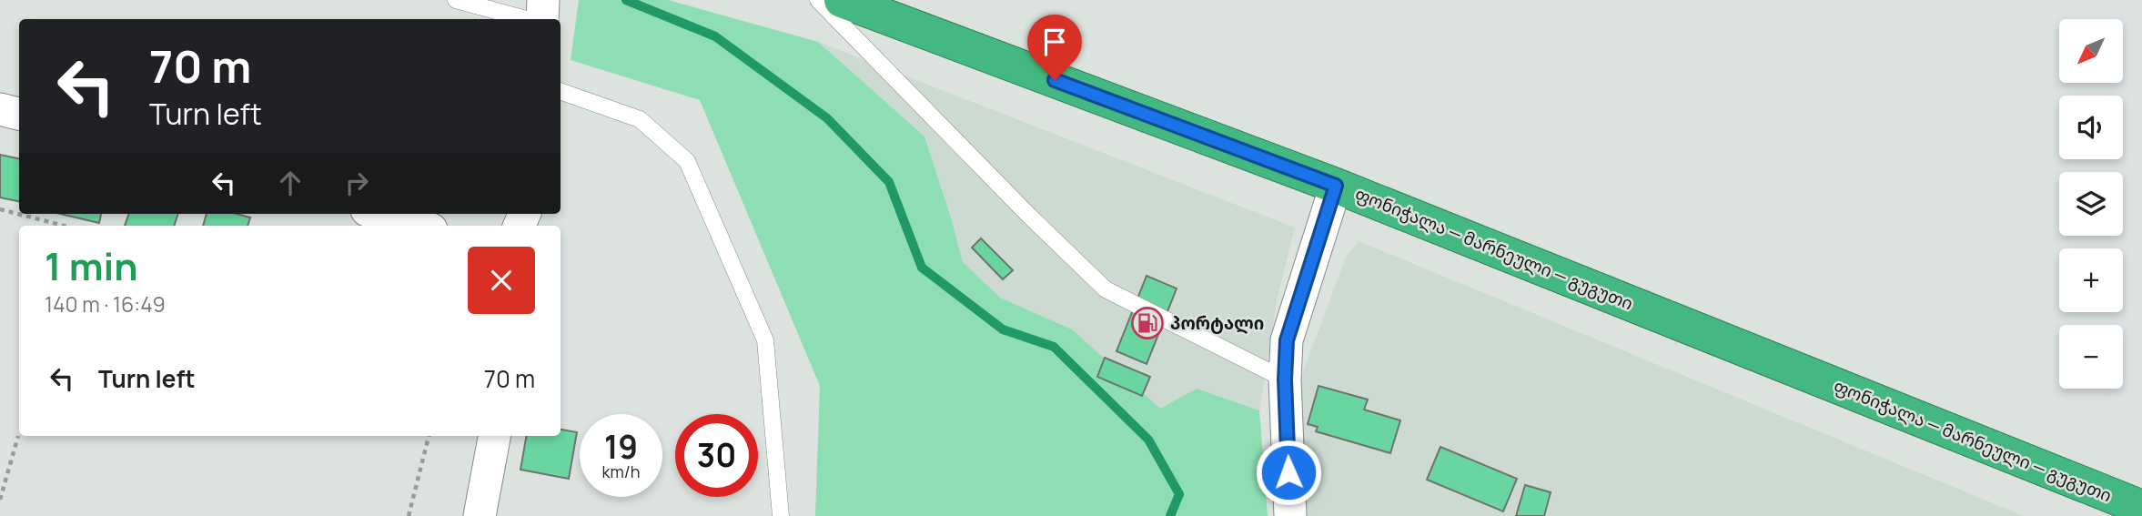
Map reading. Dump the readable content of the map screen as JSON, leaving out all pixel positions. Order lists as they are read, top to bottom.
{
  "streets": {
    "highway": ["ფონიჭალა — მარნეული — გუგუთი"]
  },
  "places": {
    "fuel station": ["პორტალი"]
  },
  "north": "bottom left",
  "page": {
    "map_buttons": ["+", "−"],
    "turn": ["70 m", "Turn left"],
    "heading": ["1 min", "140 m · 16:49"],
    "list": [
      {
        "name": "Turn left",
        "value": "70 m"
      }
    ],
    "speed": "19 km/h",
    "limit": "30"
  }
}
